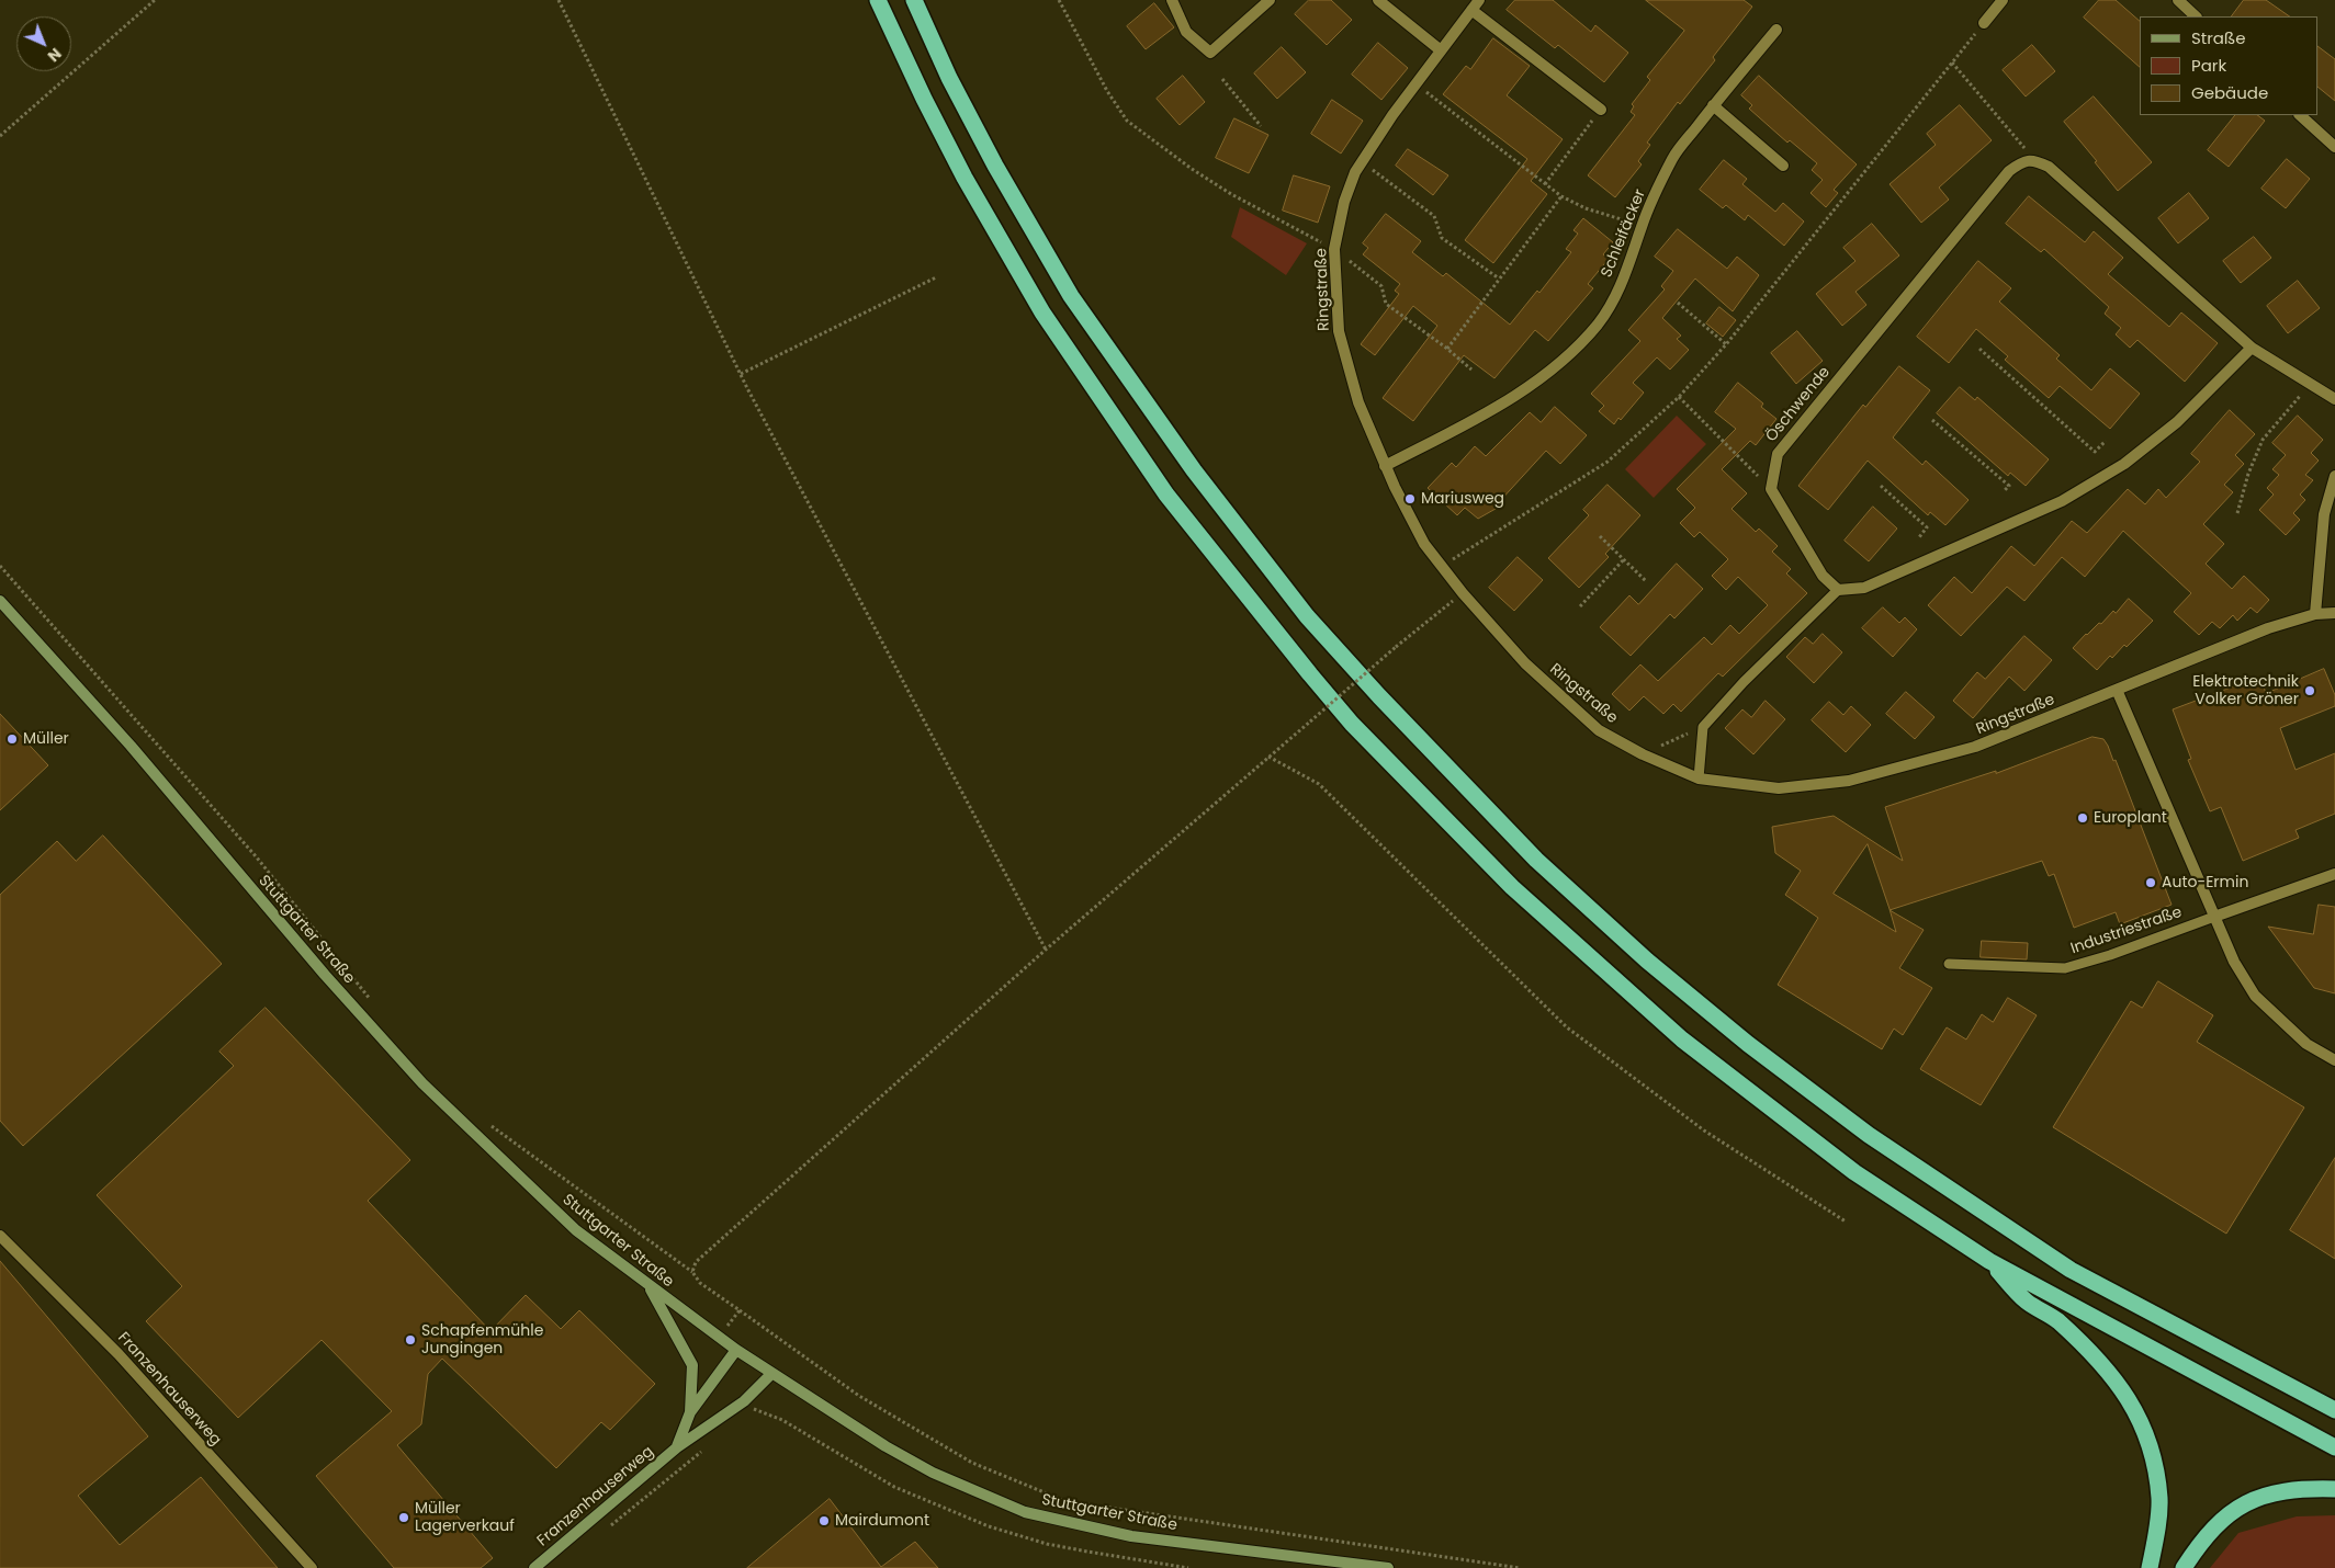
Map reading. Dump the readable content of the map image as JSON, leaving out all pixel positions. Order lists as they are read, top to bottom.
{
  "streets": {
    "main road": ["Stuttgarter Straße", "Franzenhauserweg"],
    "street": ["Schleifäcker", "Ringstraße", "Öschwende"],
    "lane": ["Industriestraße"]
  },
  "crossings": [
    ["Schleifäcker", "Ringstraße"],
    ["Stuttgarter Straße", "Franzenhauserweg"]
  ],
  "places": [
    "Mariusweg",
    "Elektrotechnik Volker Gröner",
    "Müller",
    "Europlant",
    "Auto-Ermin",
    "Schapfenmühle Jungingen",
    "Müller Lagerverkauf",
    "Mairdumont"
  ],
  "legend": ["Straße", "Park", "Gebäude"],
  "north": "bottom right"
}
